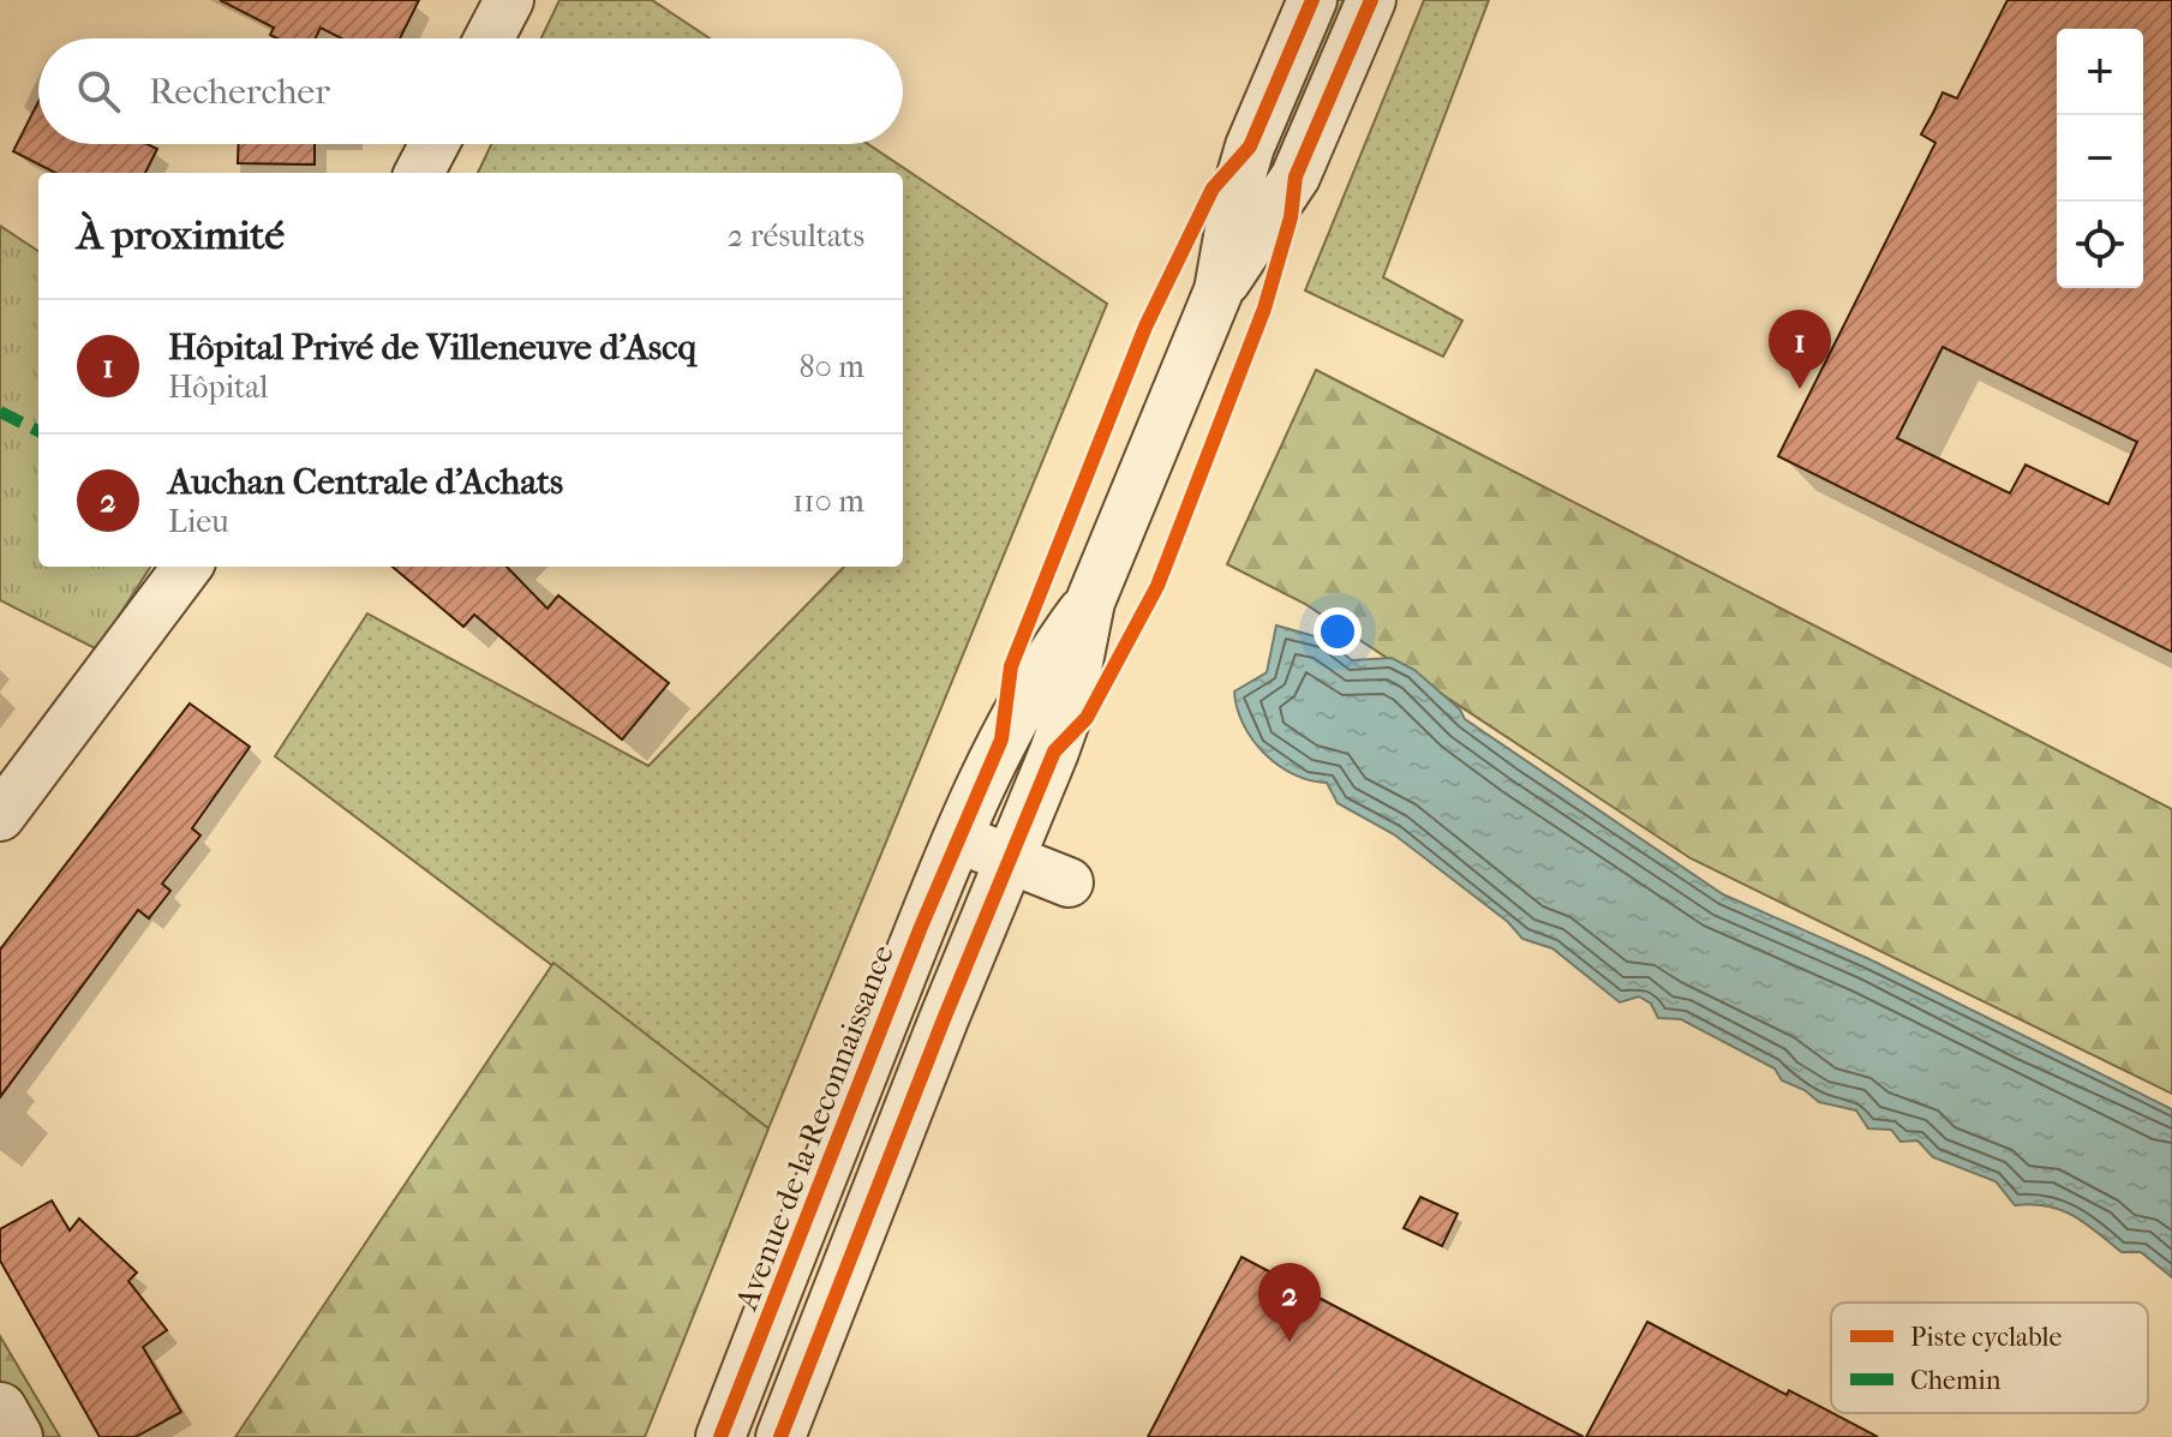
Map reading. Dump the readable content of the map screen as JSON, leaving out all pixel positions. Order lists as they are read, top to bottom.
{
  "streets": {
    "street": ["Avenue de la Reconnaissance"]
  },
  "legend": ["Piste cyclable", "Chemin"],
  "page": {
    "map_buttons": ["+", "−"],
    "search": "Rechercher",
    "heading": ["À proximité", "2 résultats"],
    "list": [
      {
        "mark": "1",
        "name": "Hôpital Privé de Villeneuve d'Ascq",
        "note": "Hôpital",
        "value": "80 m"
      },
      {
        "mark": "2",
        "name": "Auchan Centrale d'Achats",
        "note": "Lieu",
        "value": "110 m"
      }
    ],
    "pins": ["1", "2"]
  }
}
